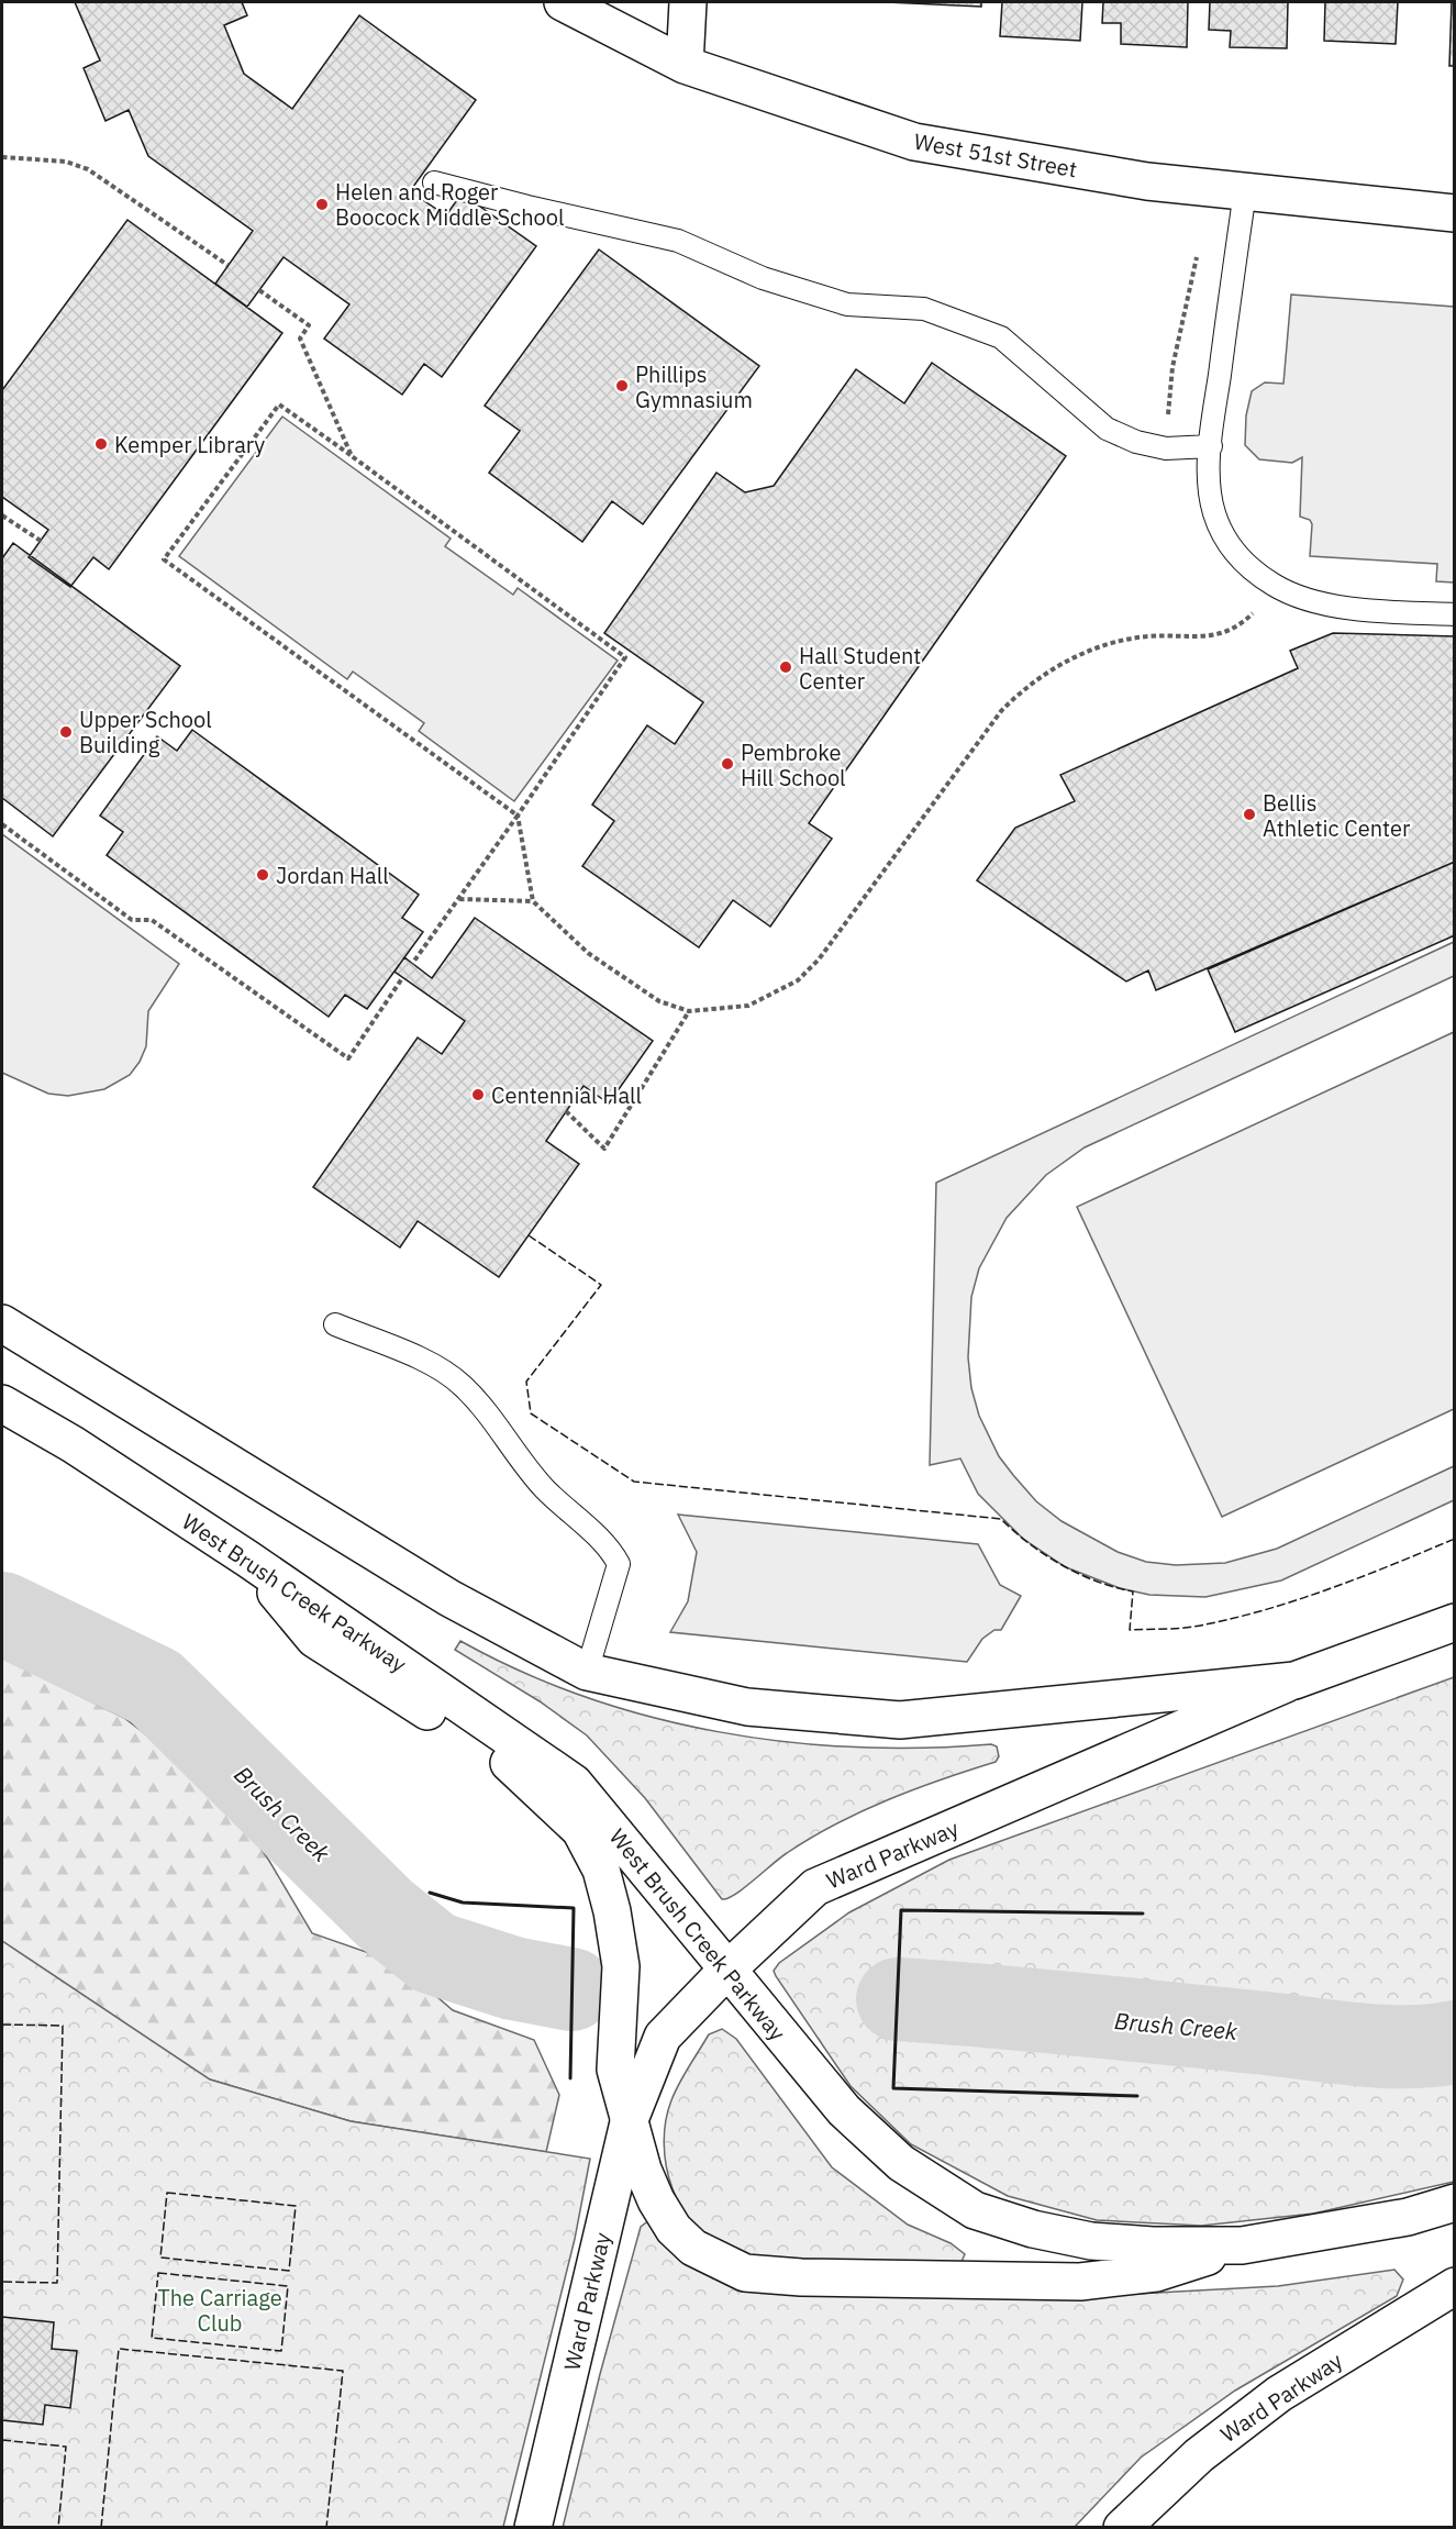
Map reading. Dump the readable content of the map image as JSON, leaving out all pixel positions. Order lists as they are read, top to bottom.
{
  "streets": {
    "main road": ["West 51st Street", "West Brush Creek Parkway", "Ward Parkway"]
  },
  "crossings": [
    ["West Brush Creek Parkway", "Ward Parkway"]
  ],
  "water": ["Brush Creek"],
  "parks": ["The Carriage Club"],
  "places": [
    "Helen and Roger Boocock Middle School",
    "Phillips Gymnasium",
    "Kemper Library",
    "Hall Student Center",
    "Upper School Building",
    "Pembroke Hill School",
    "Bellis Athletic Center",
    "Jordan Hall",
    "Centennial Hall"
  ]
}
